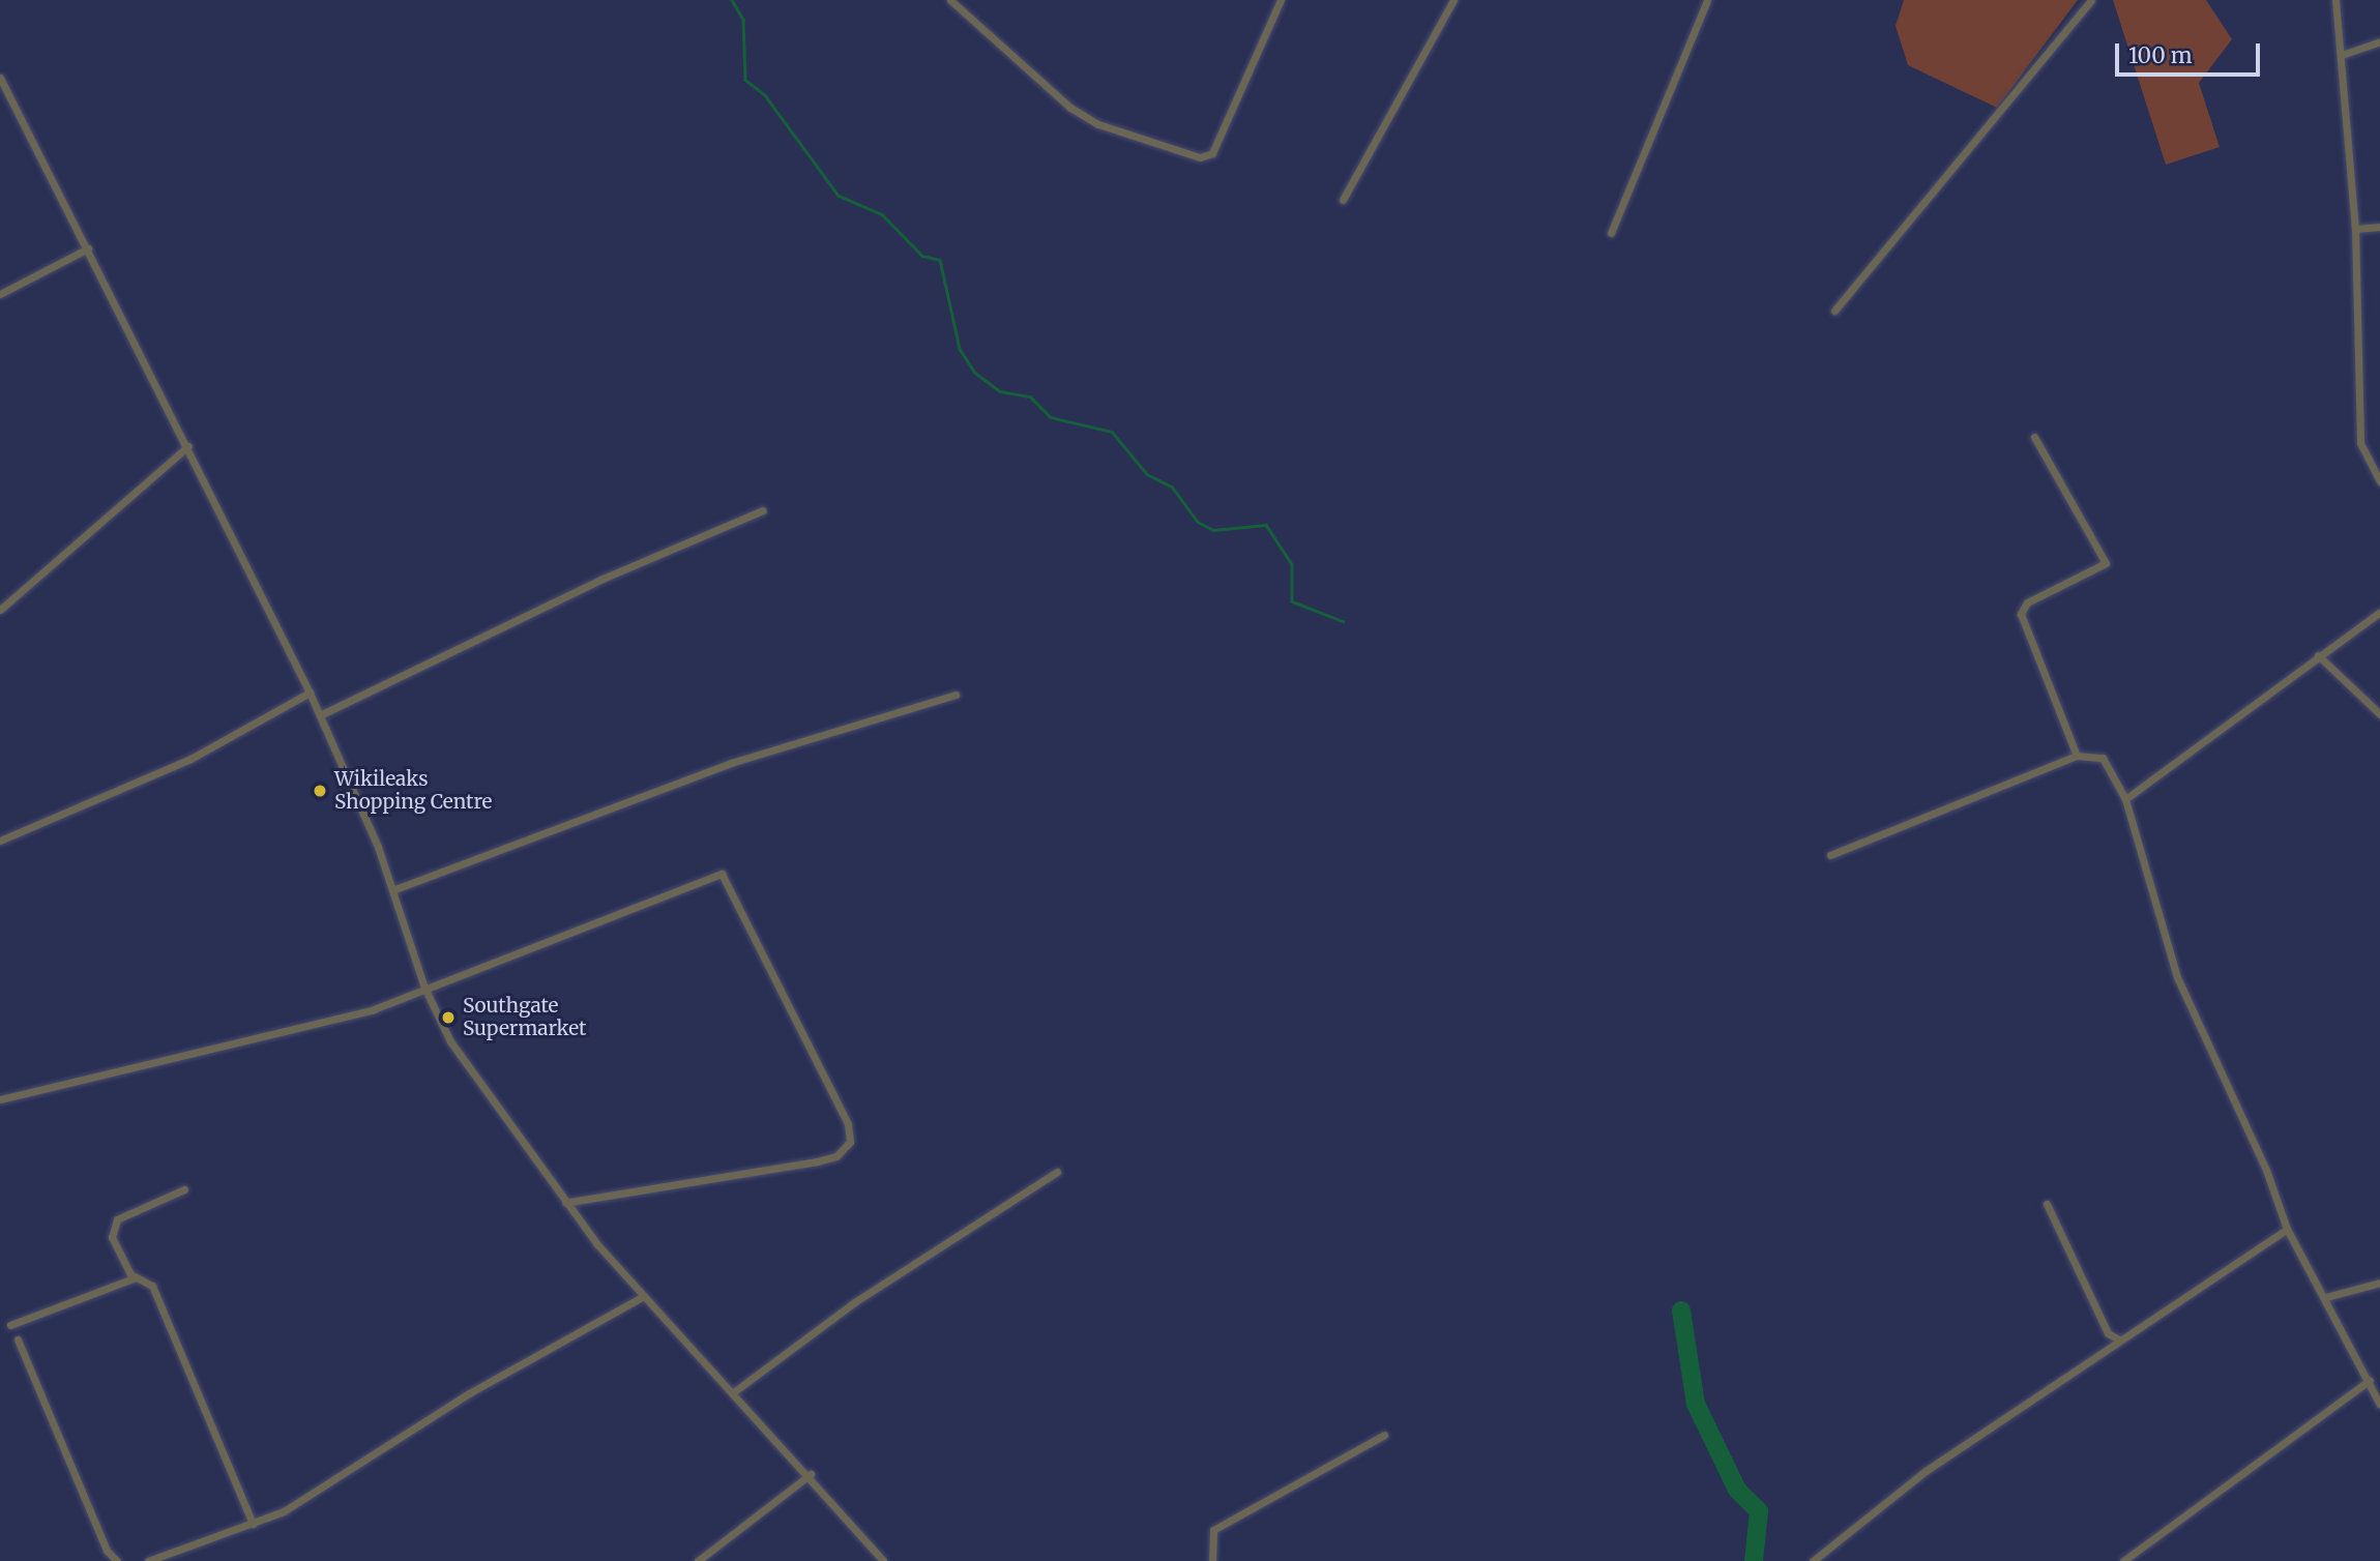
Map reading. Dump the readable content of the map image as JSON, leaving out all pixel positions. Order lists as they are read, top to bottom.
{
  "places": ["Wikileaks Shopping Centre", "Southgate Supermarket"],
  "scale_bar": "100 m"
}
